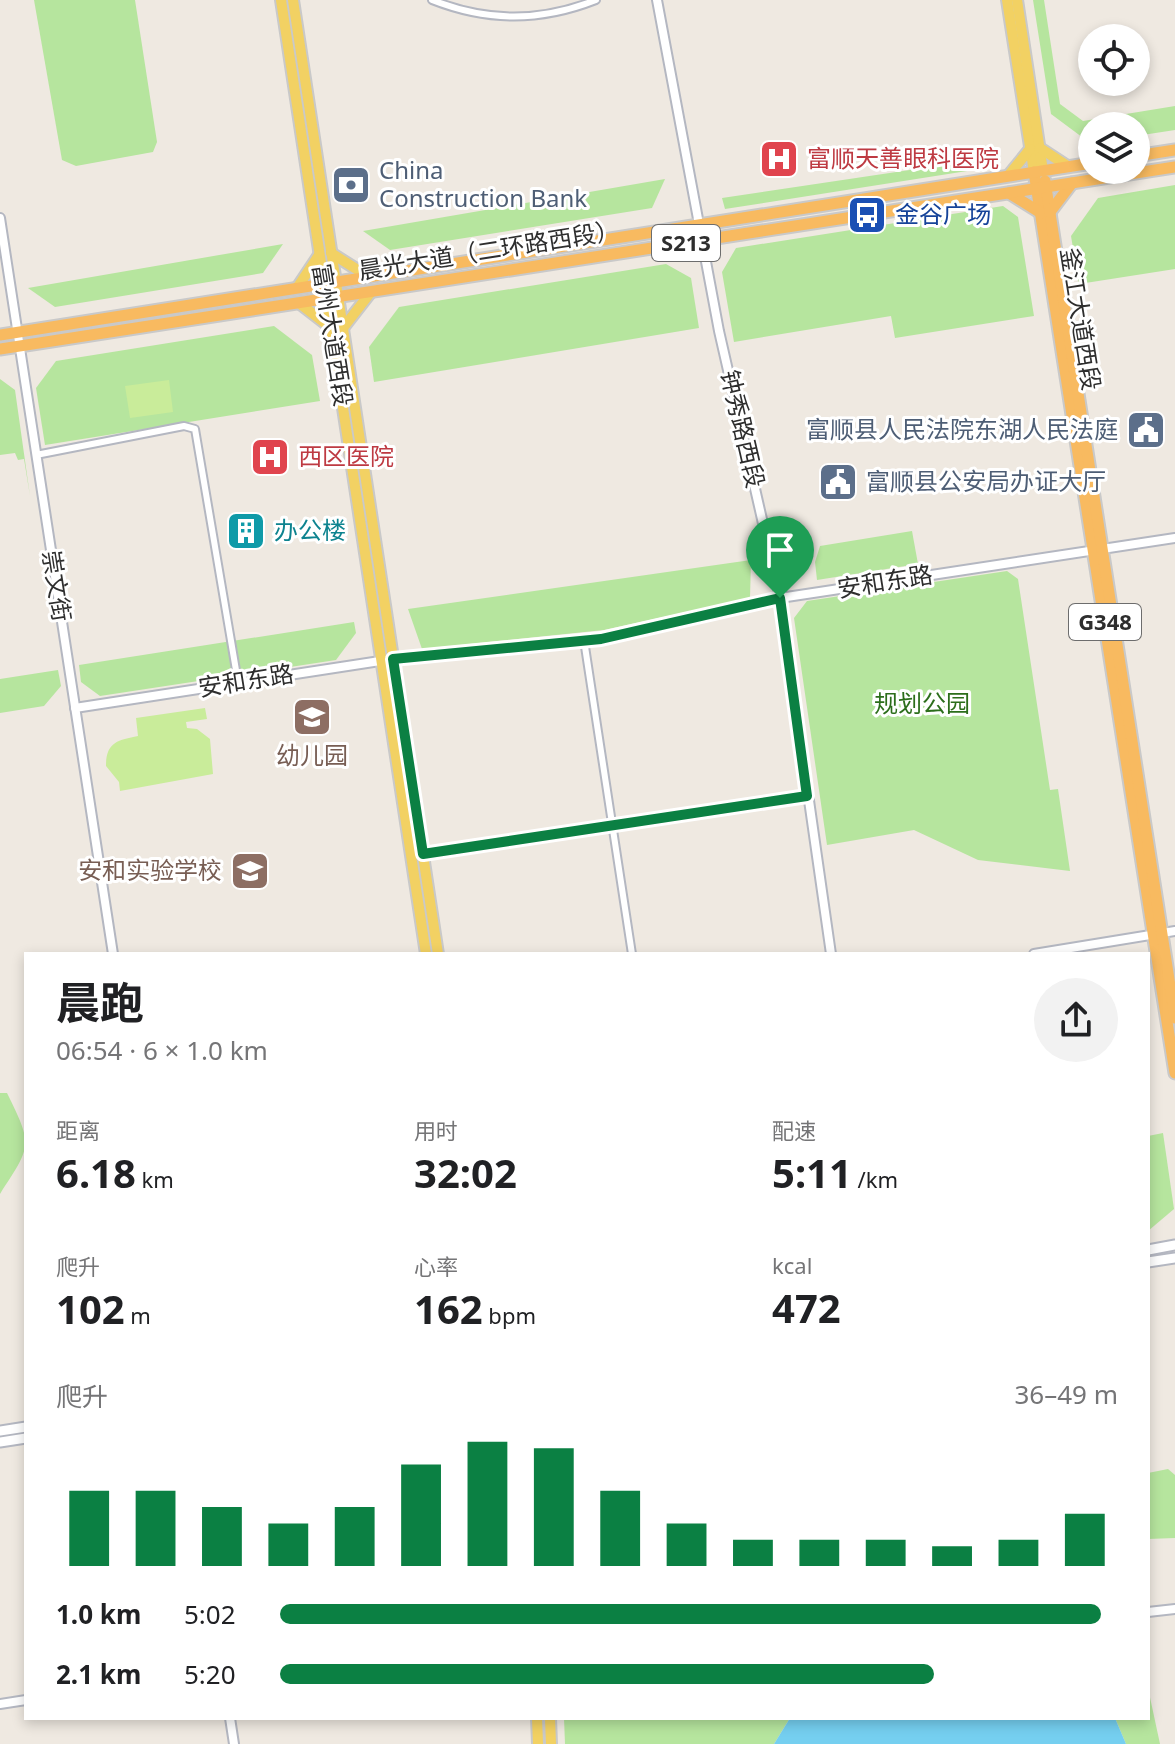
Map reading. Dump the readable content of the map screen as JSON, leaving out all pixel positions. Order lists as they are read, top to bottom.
{
  "streets": {
    "highway": [
      "S213",
      "晨光大道（二环路西段）",
      "釜江大道西段",
      "G348"
    ],
    "main road": ["富州大道西段"],
    "street": ["钟秀路西段", "安和东路", "崇文街"]
  },
  "crossings": [
    ["晨光大道（二环路西段）", "釜江大道西段"],
    ["晨光大道（二环路西段）", "富州大道西段"],
    ["晨光大道（二环路西段）", "钟秀路西段"],
    ["晨光大道（二环路西段）", "崇文街"],
    ["釜江大道西段", "安和东路"],
    ["富州大道西段", "安和东路"],
    ["钟秀路西段", "安和东路"],
    ["安和东路", "崇文街"]
  ],
  "parks": ["规划公园"],
  "places": {
    "hospital": ["富顺天善眼科医院", "西区医院"],
    "bank": ["China Construction Bank"],
    "bus stop": ["金谷广场"],
    "public building": ["富顺县人民法院东湖人民法庭", "富顺县公安局办证大厅"],
    "building": ["办公楼"],
    "school or university": ["幼儿园", "安和实验学校"]
  },
  "page": {
    "heading": ["晨跑", "06:54 · 6 × 1.0 km"],
    "stats": [
      ["距离", "6.18 km"],
      ["用时", "32:02"],
      ["配速", "5:11 /km"],
      ["爬升", "102 m"],
      ["心率", "162 bpm"],
      ["kcal", "472"]
    ],
    "chart": ["爬升", "36–49 m"],
    "list": [
      {
        "name": "1.0 km",
        "note": "5:02"
      },
      {
        "name": "2.1 km",
        "note": "5:20"
      }
    ]
  }
}
